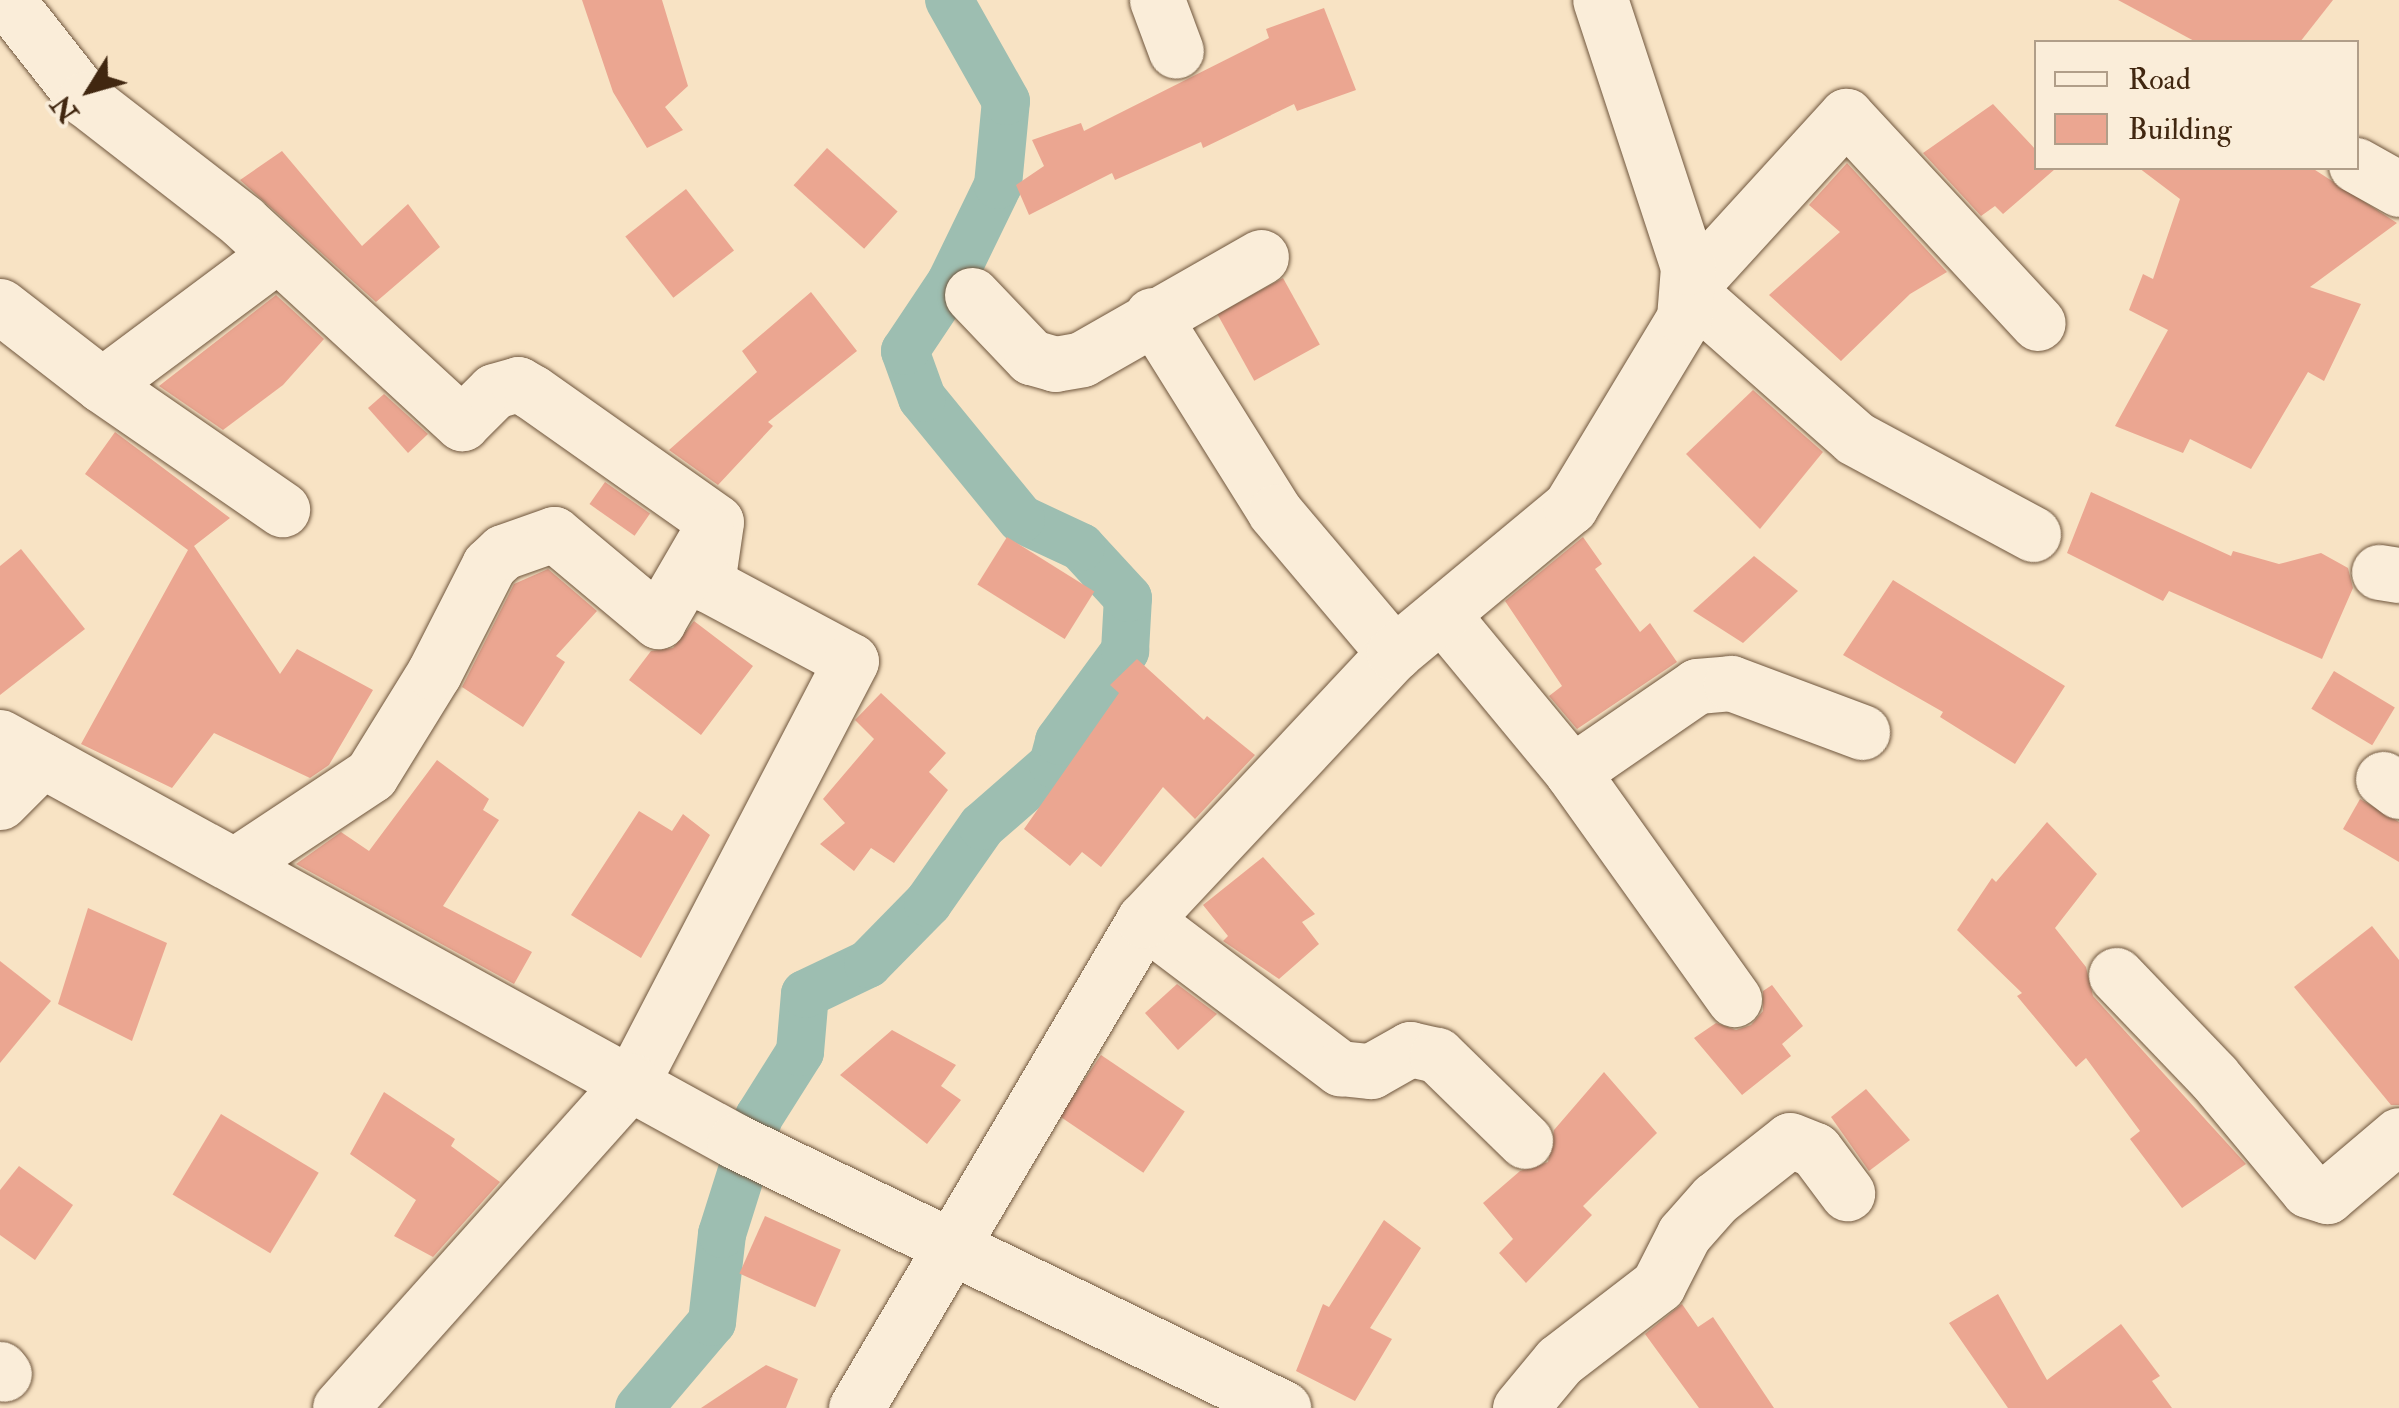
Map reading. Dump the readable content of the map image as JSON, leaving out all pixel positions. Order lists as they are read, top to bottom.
{
  "legend": ["Road", "Building"],
  "north": "bottom left"
}
